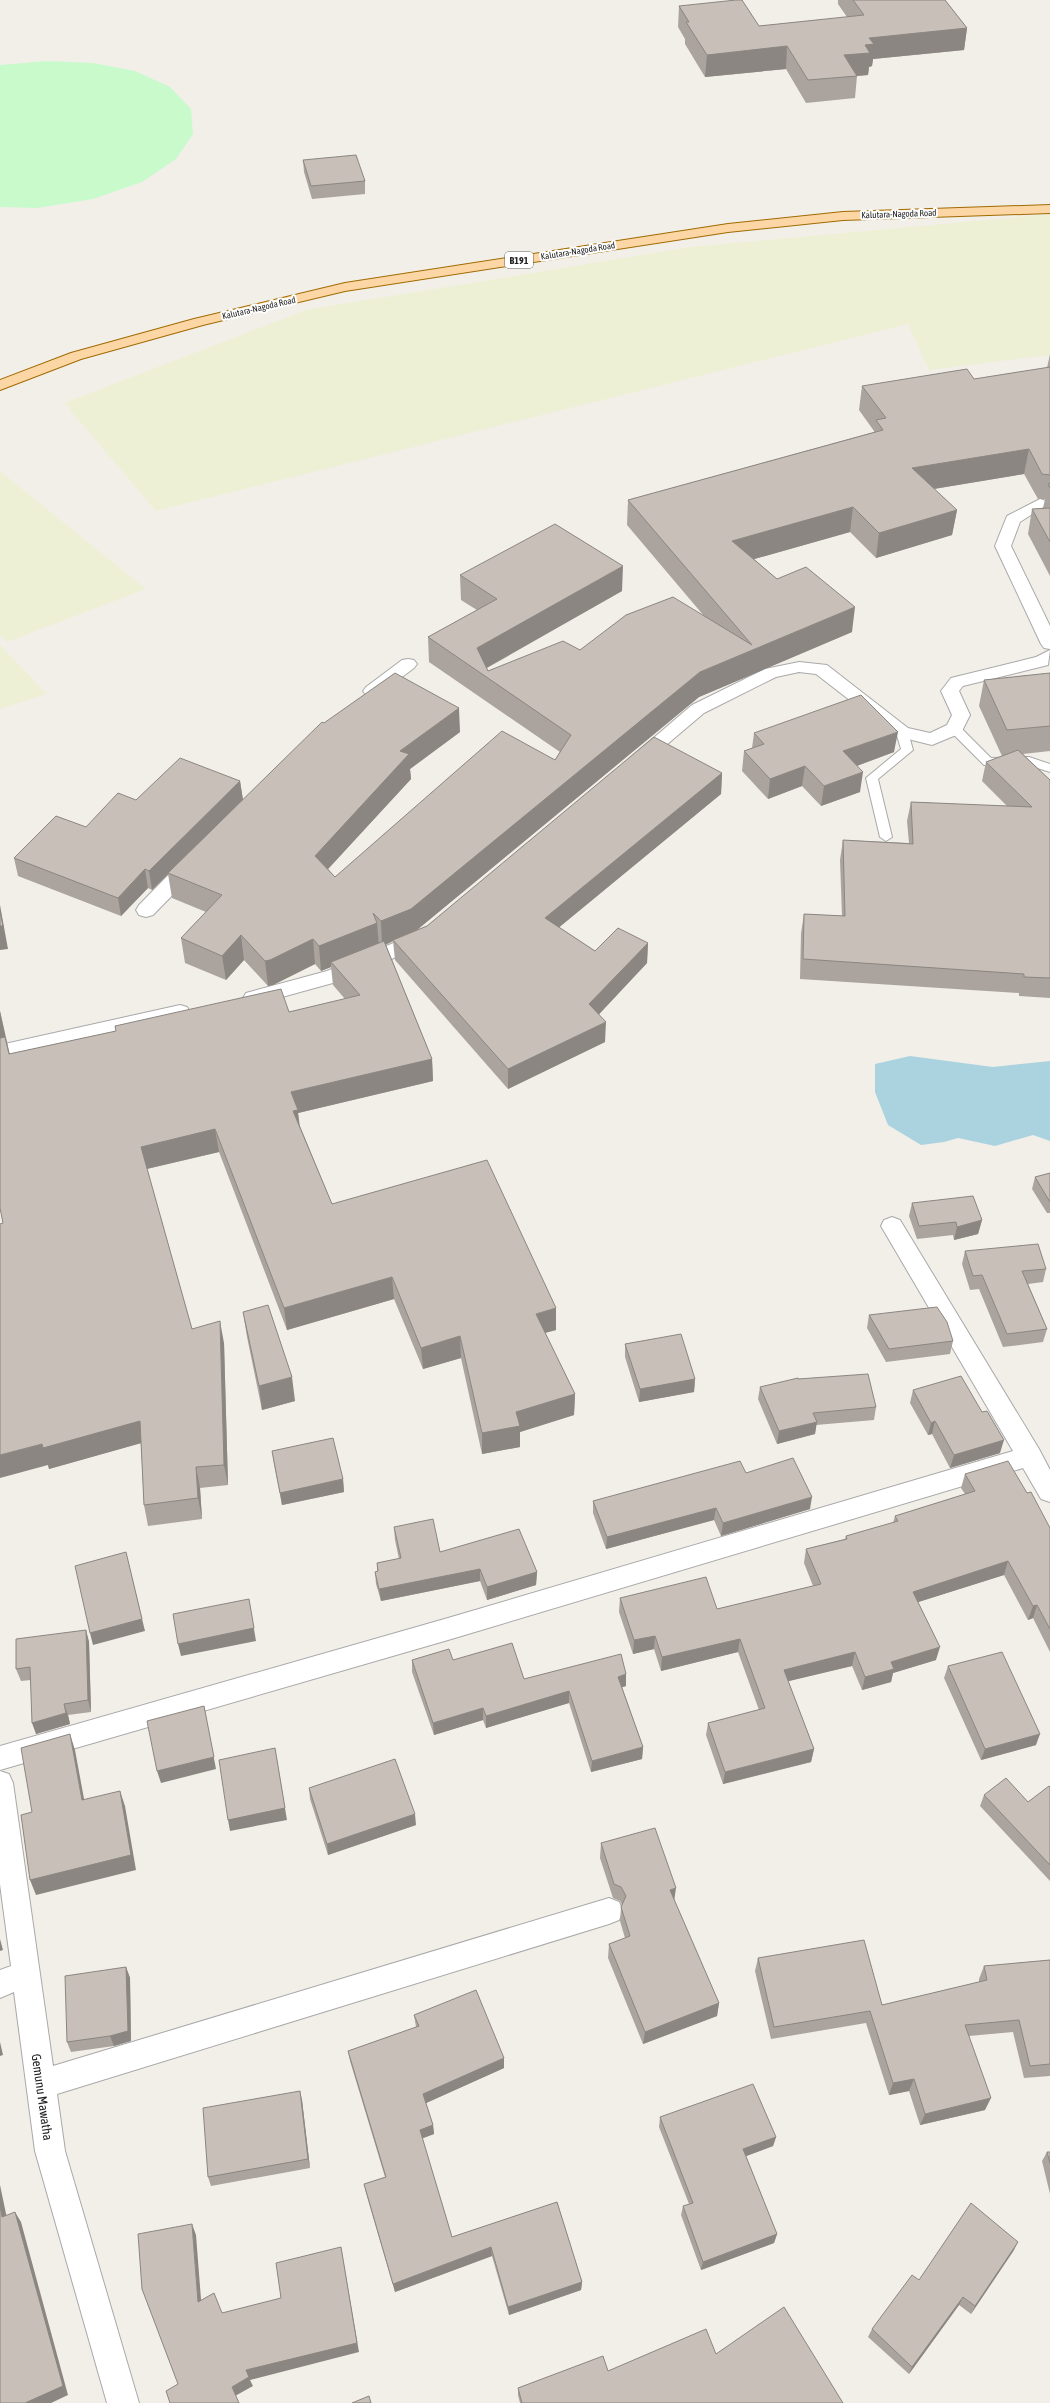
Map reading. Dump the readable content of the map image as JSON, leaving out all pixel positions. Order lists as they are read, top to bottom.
{
  "streets": {
    "main road": ["Kalutara-Nagoda Road", "B191"],
    "street": ["Gemunu Mawatha"]
  }
}
